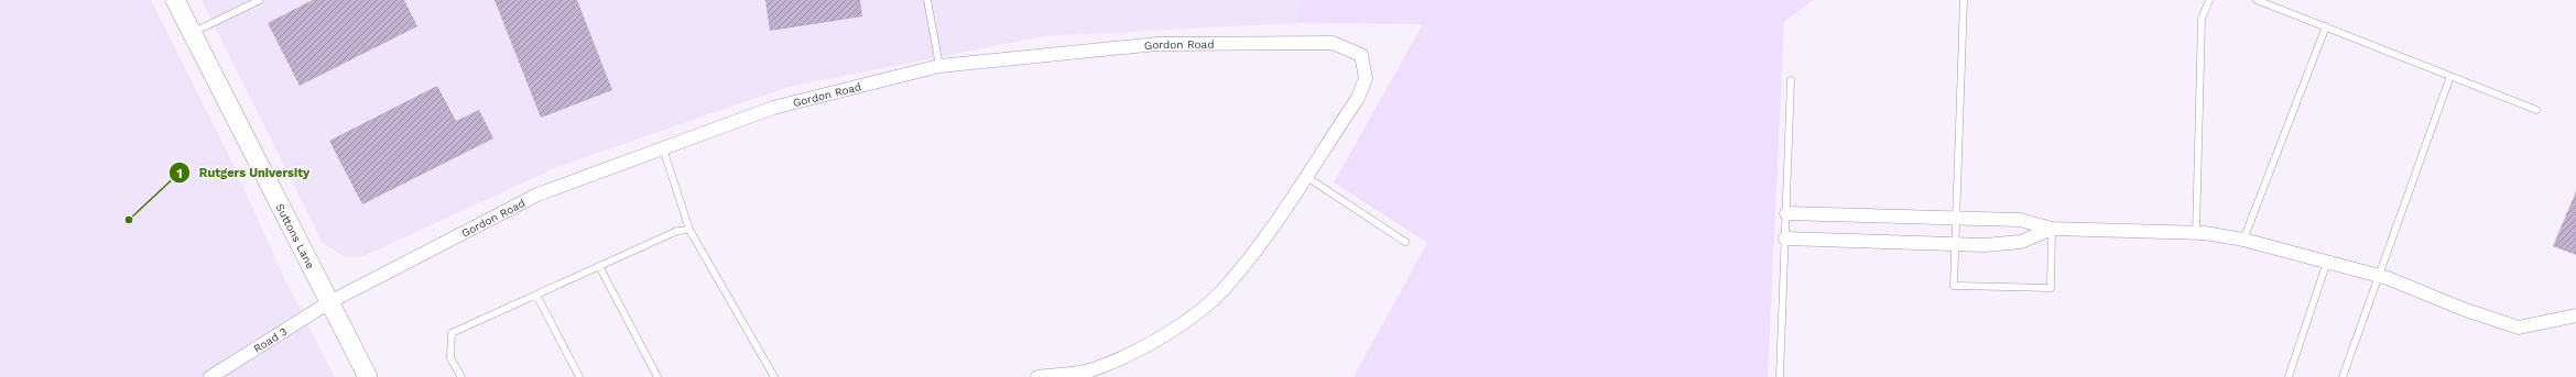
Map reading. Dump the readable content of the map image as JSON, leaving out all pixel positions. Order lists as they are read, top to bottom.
{
  "streets": {
    "street": ["Gordon Road", "Suttons Lane", "Road 3"]
  },
  "crossings": [
    ["Gordon Road", "Suttons Lane"],
    ["Gordon Road", "Road 3"],
    ["Suttons Lane", "Road 3"]
  ],
  "places": ["Rutgers University"]
}
